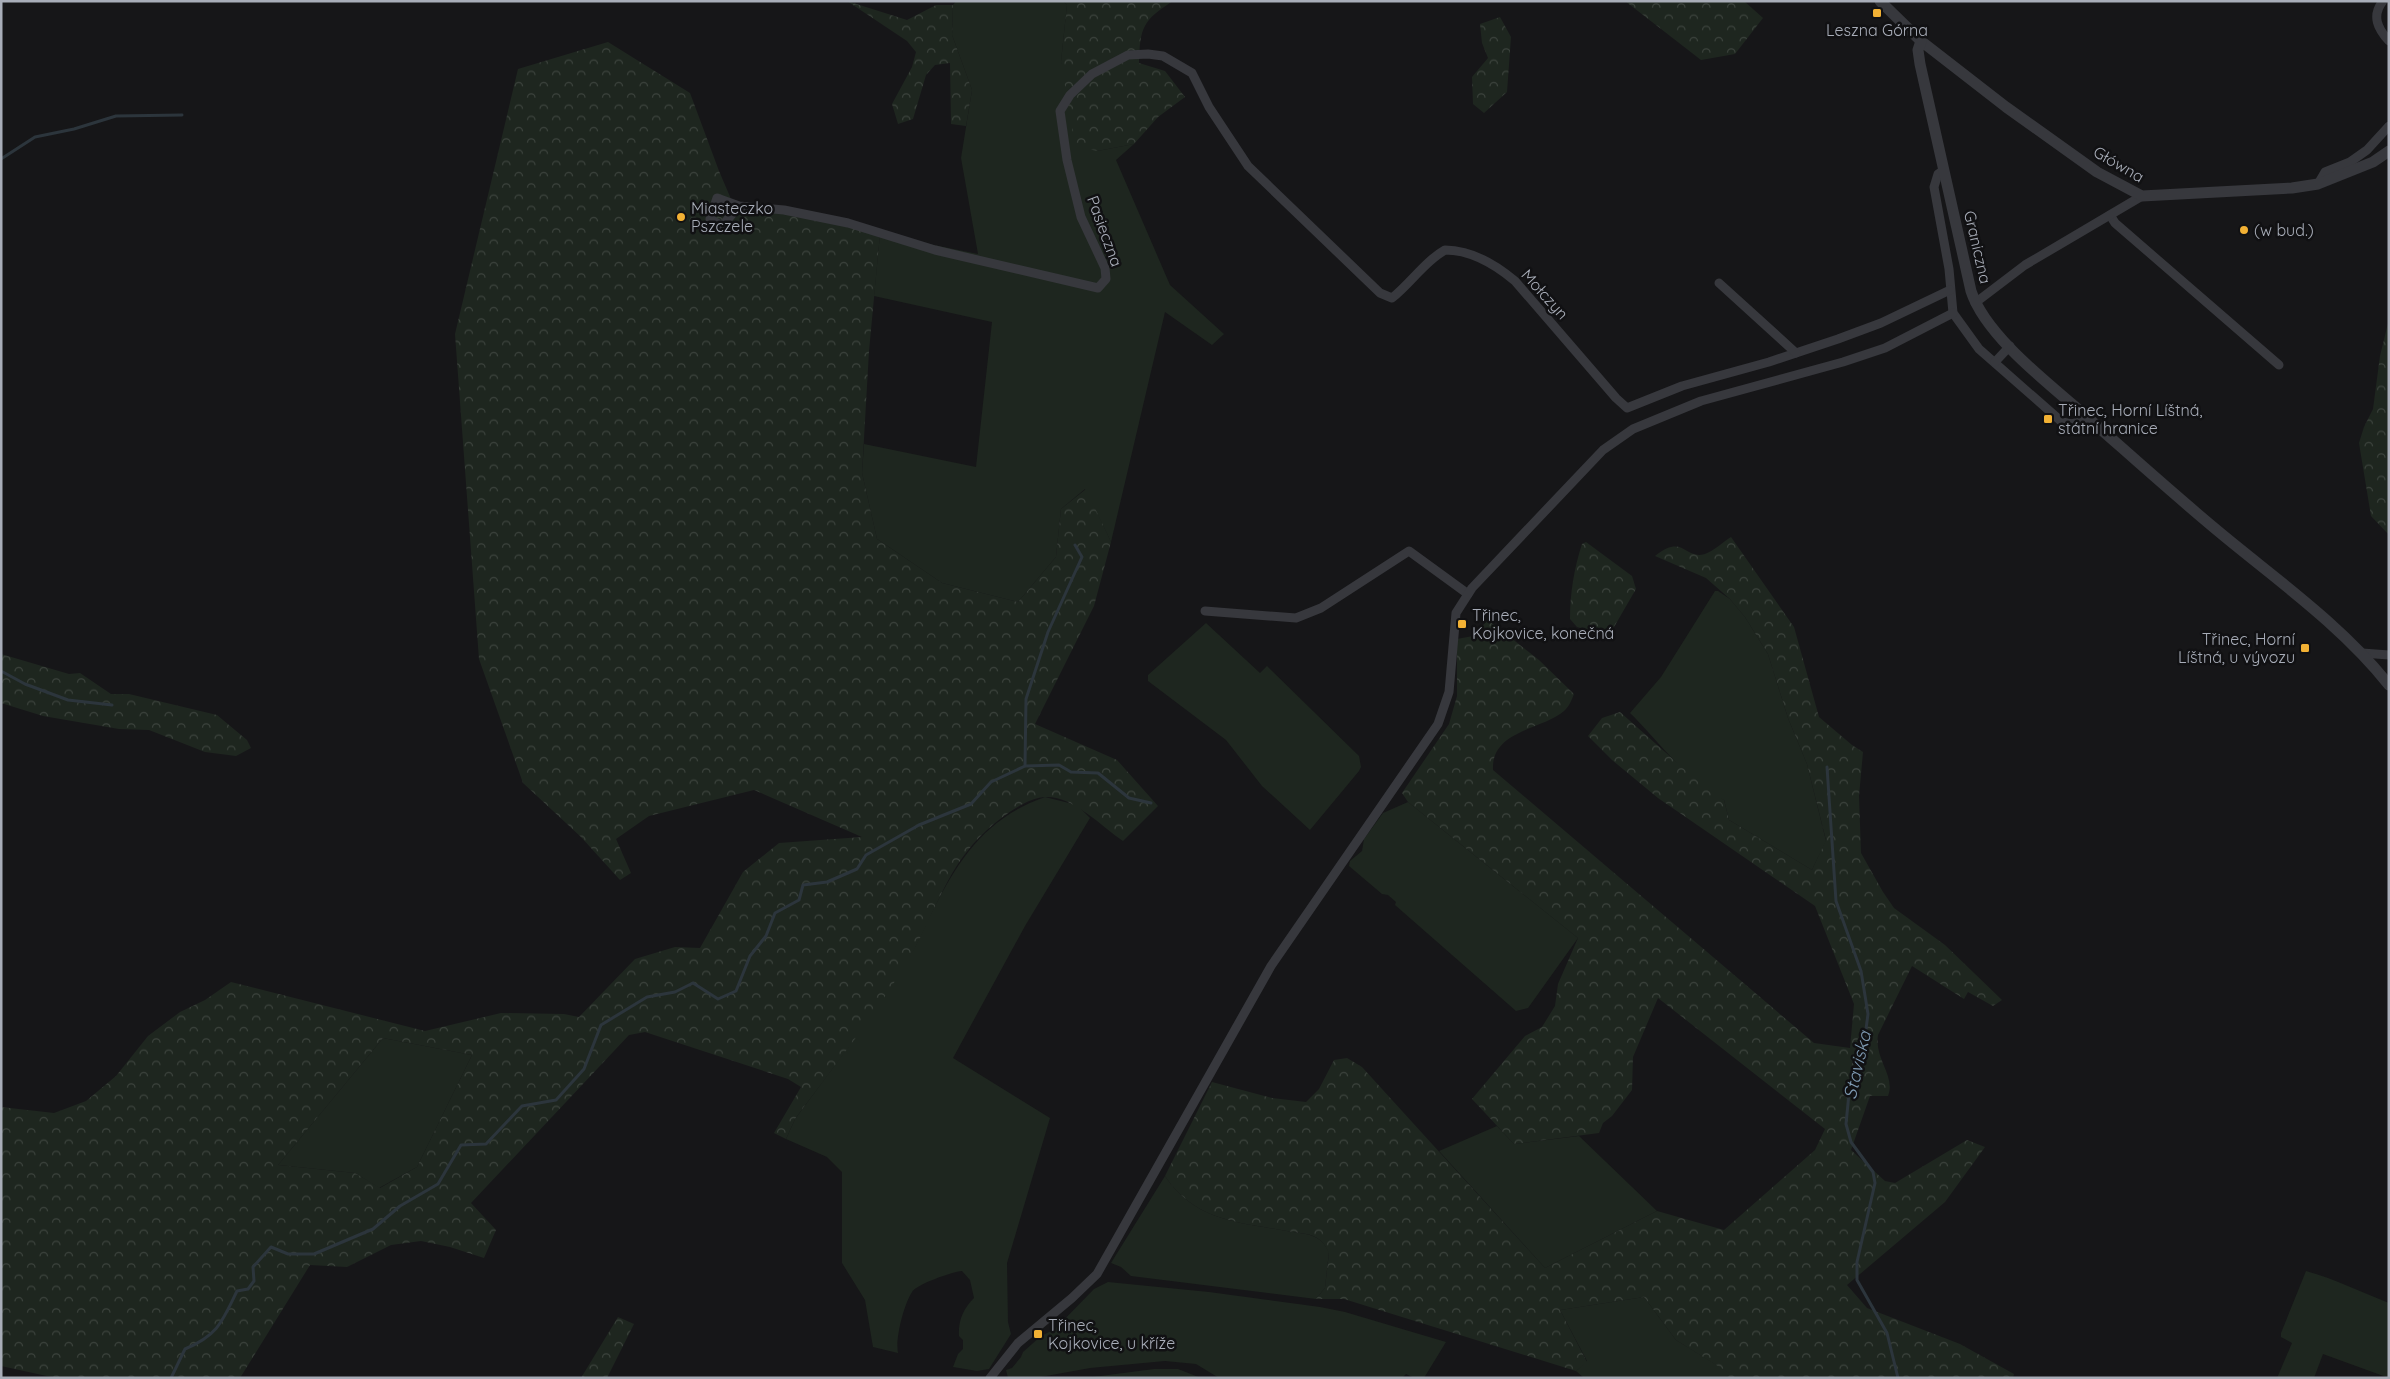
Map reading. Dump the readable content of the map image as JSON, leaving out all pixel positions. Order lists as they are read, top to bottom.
{
  "streets": {
    "street": [
      "Główna",
      "Pasieczna",
      "Graniczna",
      "Mołczyn"
    ]
  },
  "crossings": [
    ["Główna", "Graniczna"],
    ["Pasieczna", "Mołczyn"]
  ],
  "water": ["Staviska"],
  "places": {
    "transit": [
      "Leszna Górna",
      "Třinec, Horní Líštná, státní hranice",
      "Třinec, Kojkovice, konečná",
      "Třinec, Horní Líštná, u vývozu",
      "Třinec, Kojkovice, u kříže"
    ],
    "other": ["Miasteczko Pszczele", "(w bud.)"]
  }
}
